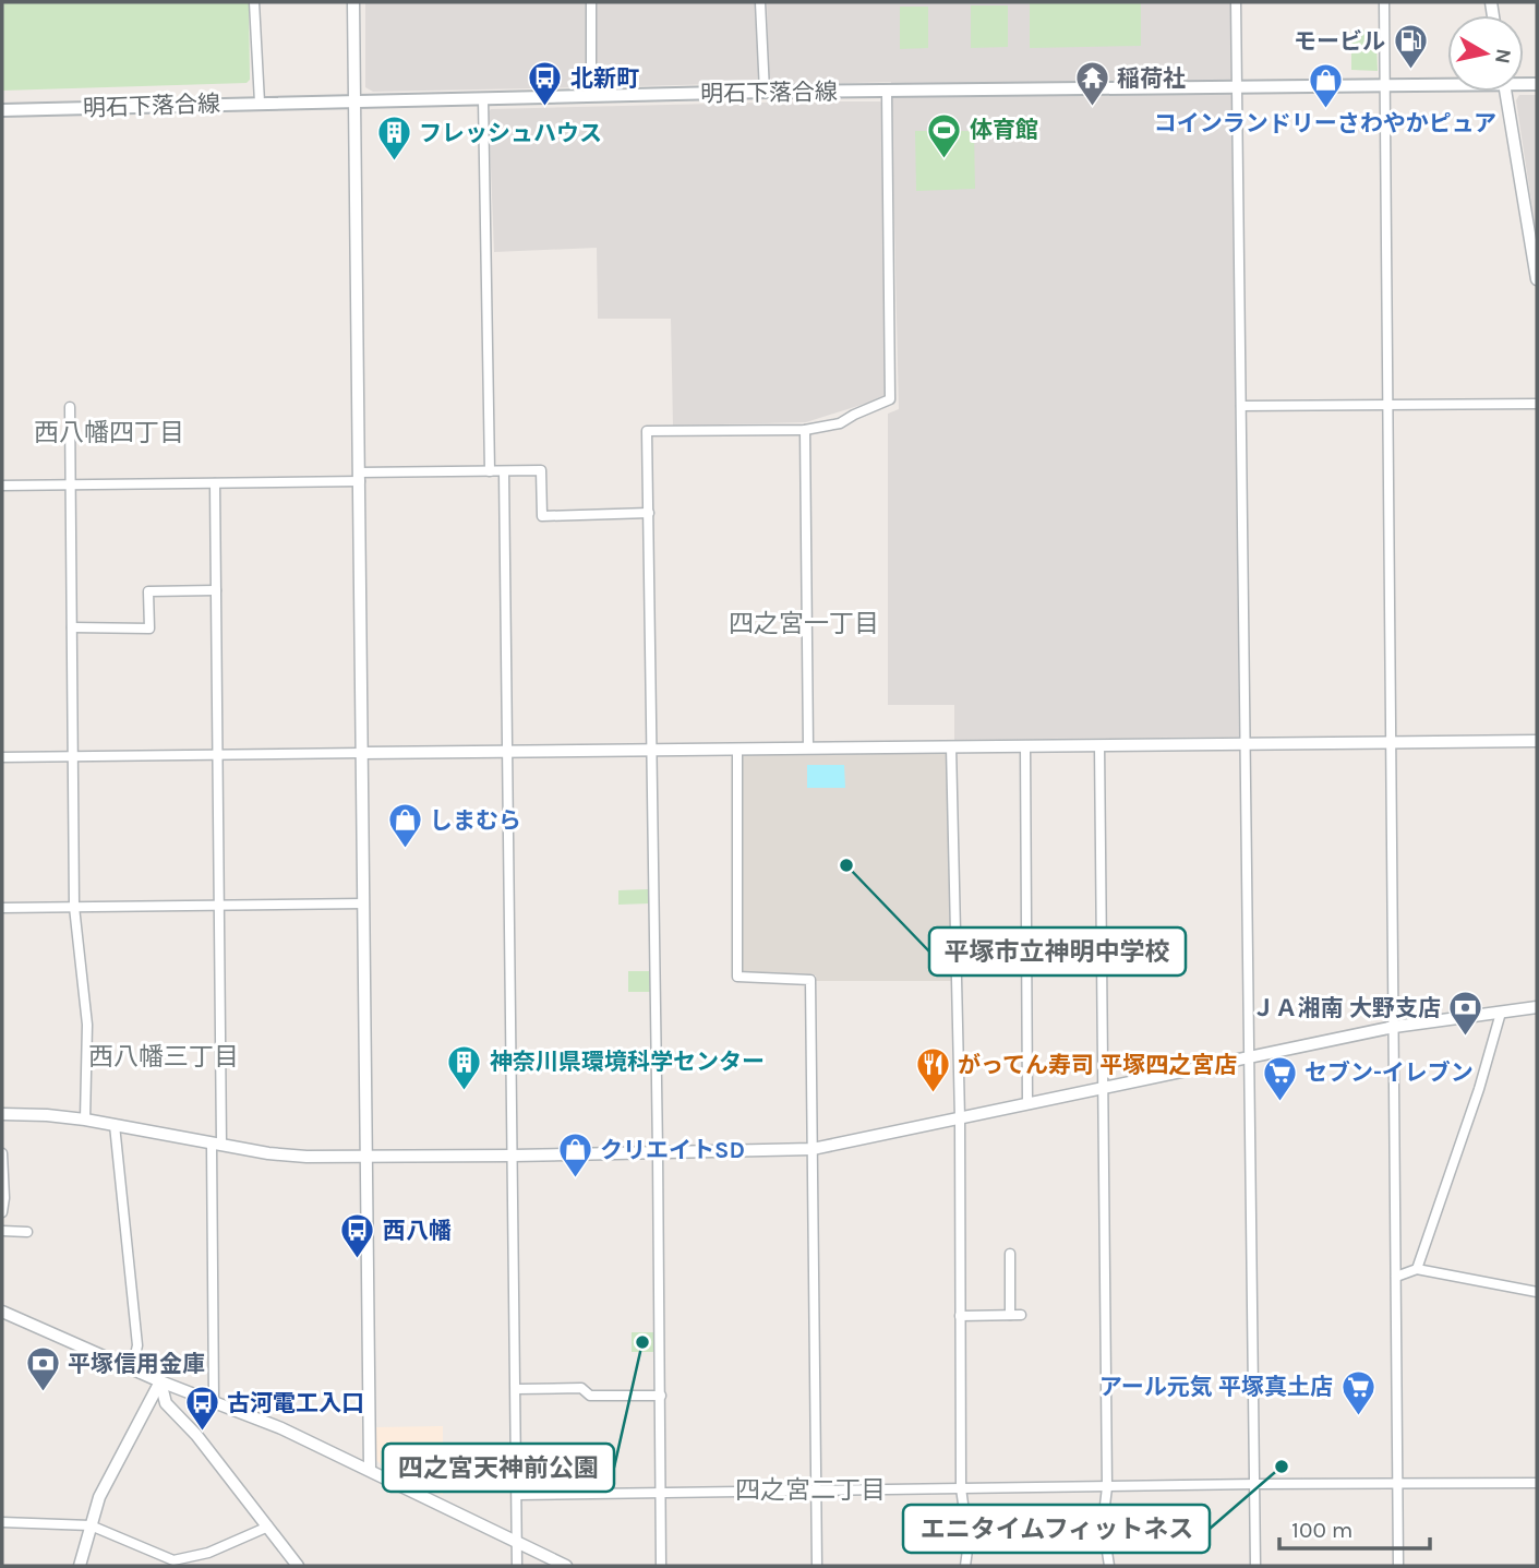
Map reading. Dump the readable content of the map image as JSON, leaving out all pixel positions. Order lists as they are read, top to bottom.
{
  "streets": {
    "main road": ["明石下落合線"]
  },
  "districts": [
    "西八幡四丁目",
    "四之宮一丁目",
    "西八幡三丁目",
    "四之宮二丁目"
  ],
  "places": {
    "fuel station": ["モービル"],
    "bus stop": ["北新町", "西八幡", "古河電工入口"],
    "temple": ["稲荷社"],
    "shop": ["コインランドリーさわやかピュア", "しまむら", "クリエイトSD"],
    "sports": ["体育館"],
    "building": ["フレッシュハウス", "神奈川県環境科学センター"],
    "other": ["平塚市立神明中学校", "四之宮天神前公園", "エニタイムフィットネス"],
    "bank": ["ＪＡ湘南 大野支店", "平塚信用金庫"],
    "restaurant": ["がってん寿司 平塚四之宮店"],
    "supermarket": ["セブン-イレブン", "アール元気 平塚真土店"]
  },
  "scale_bar": "100 m",
  "north": "right"
}
